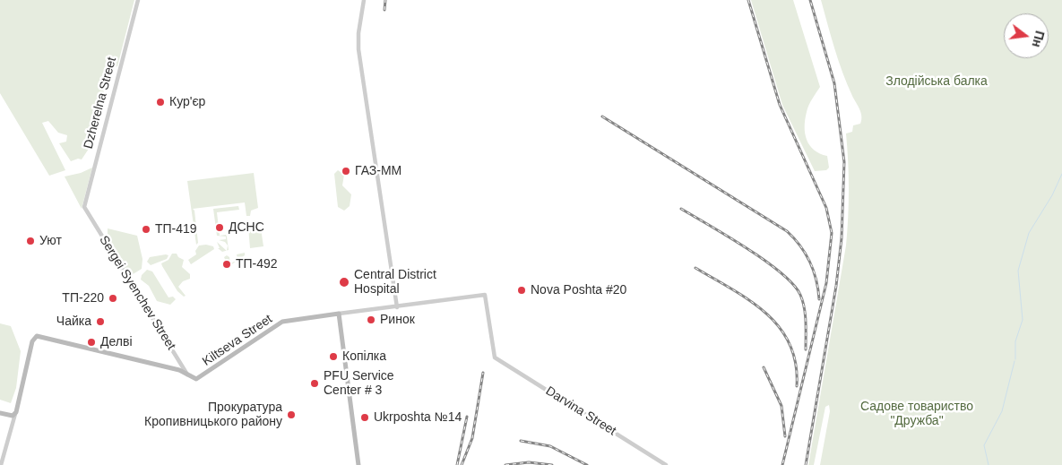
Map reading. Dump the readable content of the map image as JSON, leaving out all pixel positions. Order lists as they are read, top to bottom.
{
  "streets": {
    "main road": ["Kiltseva Street"],
    "street": ["Dzherelna Street", "Sergei Syenchev Street", "Darvina Street"]
  },
  "crossings": [
    ["Dzherelna Street", "Sergei Syenchev Street"],
    ["Sergei Syenchev Street", "Kiltseva Street"],
    ["Kiltseva Street", "Darvina Street"]
  ],
  "parks": ["Злодійська балка", "Садове товариство \"Дружба\""],
  "places": [
    "Кур'єр",
    "ГАЗ-ММ",
    "ДСНС",
    "ТП-419",
    "Уют",
    "ТП-492",
    "Central District Hospital",
    "Nova Poshta #20",
    "ТП-220",
    "Ринок",
    "Чайка",
    "Делві",
    "Копілка",
    "PFU Service Center # 3",
    "Прокуратура Кропивницького району",
    "Ukrposhta №14"
  ],
  "north": "right"
}
